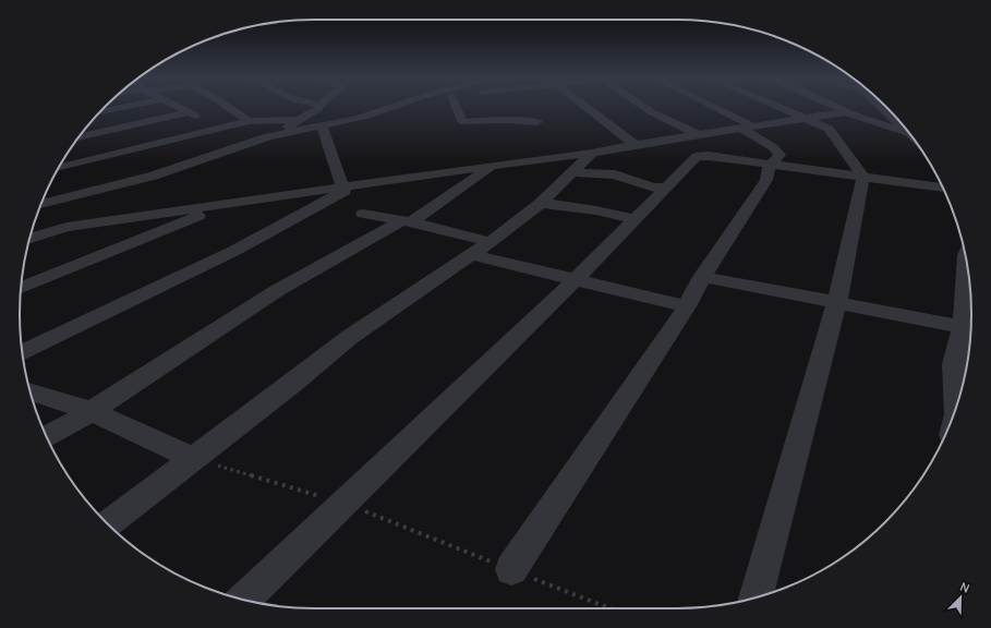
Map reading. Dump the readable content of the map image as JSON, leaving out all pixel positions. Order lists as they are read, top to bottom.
{
  "north": "top right"
}
